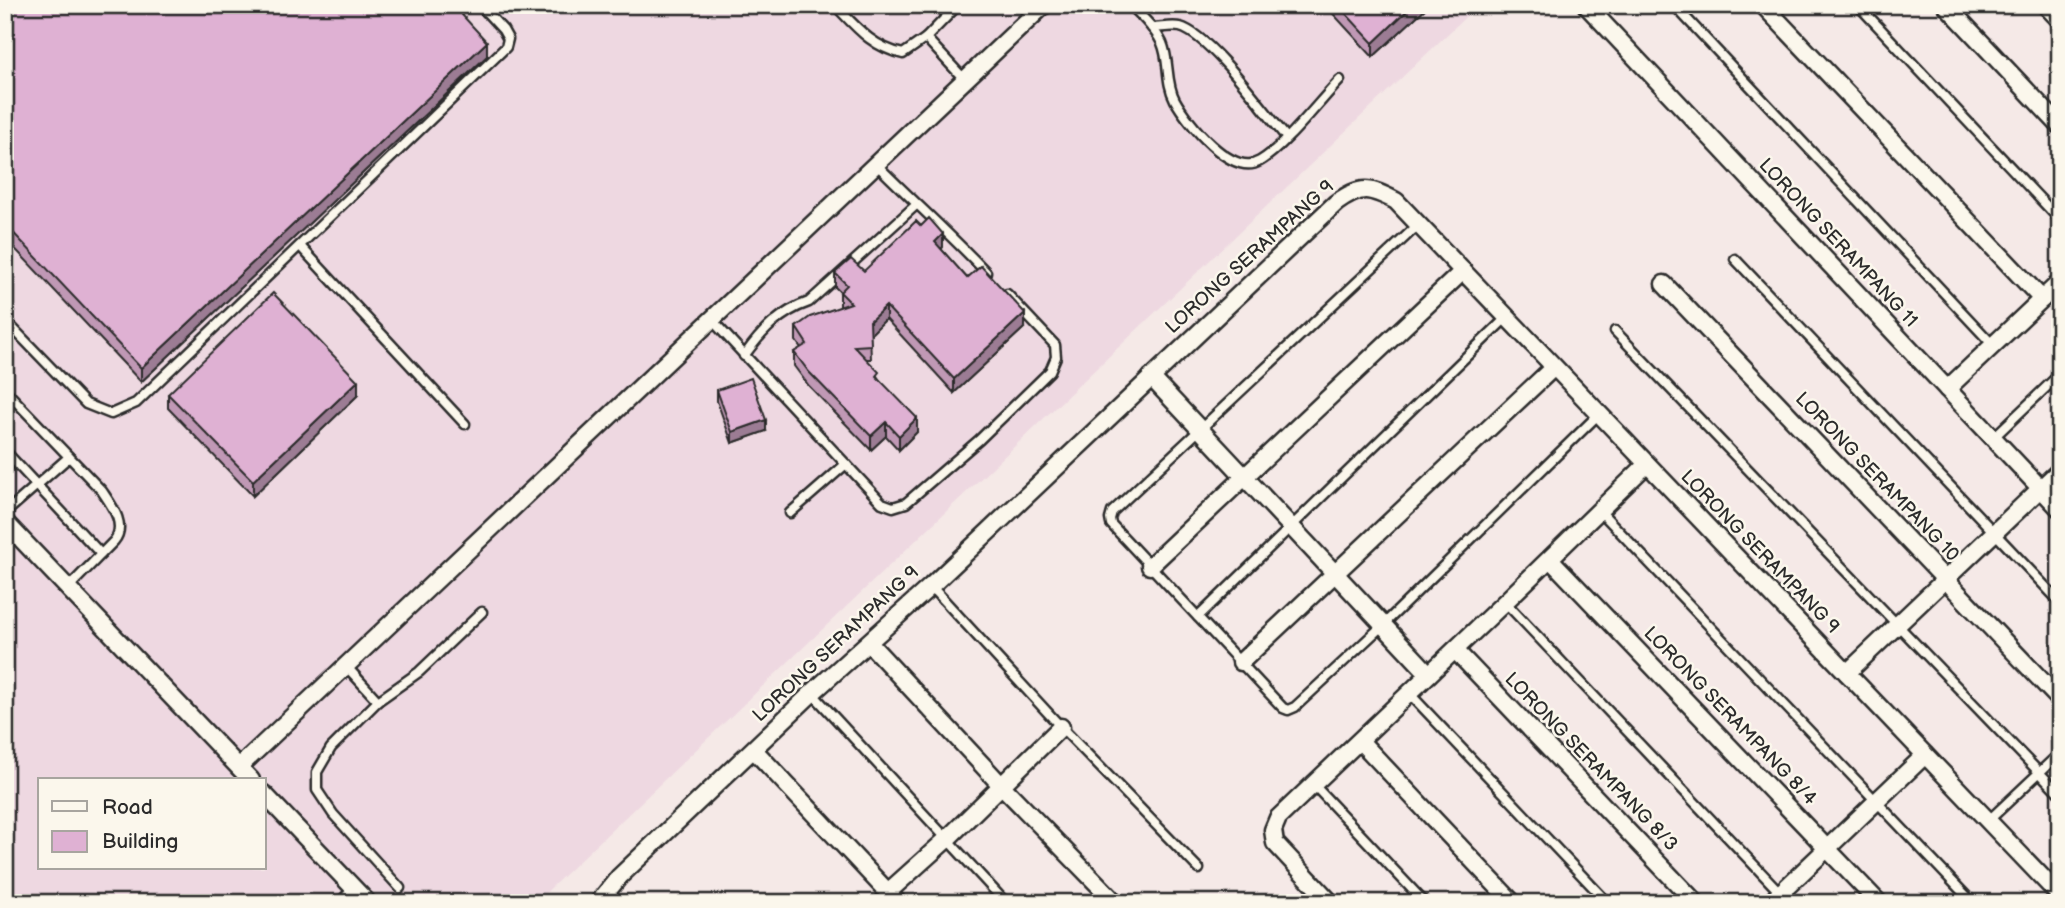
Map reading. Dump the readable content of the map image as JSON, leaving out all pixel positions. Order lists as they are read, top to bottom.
{
  "streets": {
    "street": [
      "LORONG SERAMPANG 11",
      "LORONG SERAMPANG 9",
      "LORONG SERAMPANG 10",
      "LORONG SERAMPANG 8/4",
      "LORONG SERAMPANG 8/3"
    ]
  },
  "legend": ["Road", "Building"]
}
